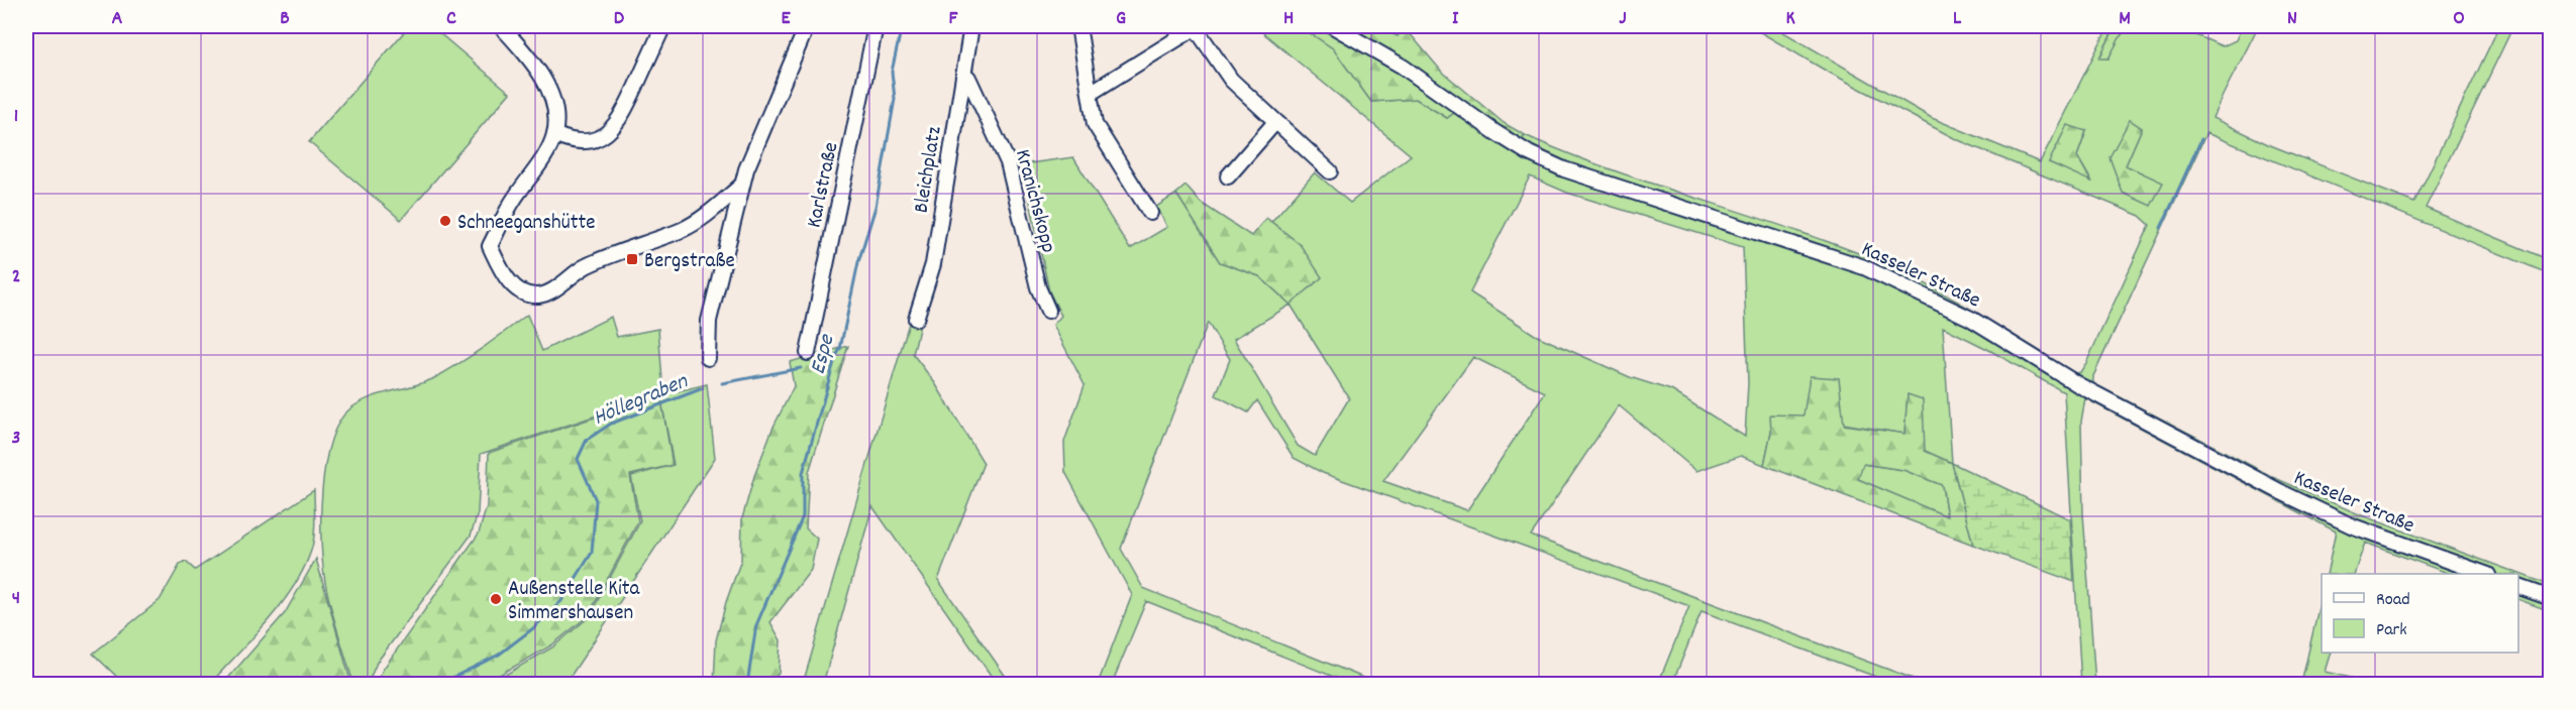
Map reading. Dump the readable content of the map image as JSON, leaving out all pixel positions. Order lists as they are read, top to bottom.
{
  "streets": {
    "street": [
      "Bleichplatz",
      "Karlstraße",
      "Kranichskopp",
      "Kasseler Straße"
    ]
  },
  "crossings": [
    ["Bleichplatz", "Kranichskopp"]
  ],
  "water": ["Espe", "Höllegraben"],
  "places": {
    "other": ["Schneeganshütte", "Außenstelle Kita Simmershausen"],
    "transit": ["Bergstraße"]
  },
  "legend": ["Road", "Park"],
  "grid": {
    "columns": [
      "A",
      "B",
      "C",
      "D",
      "E",
      "F",
      "G",
      "H",
      "I",
      "J",
      "K",
      "L",
      "M",
      "N",
      "O"
    ],
    "rows": [
      "1",
      "2",
      "3",
      "4"
    ]
  }
}
